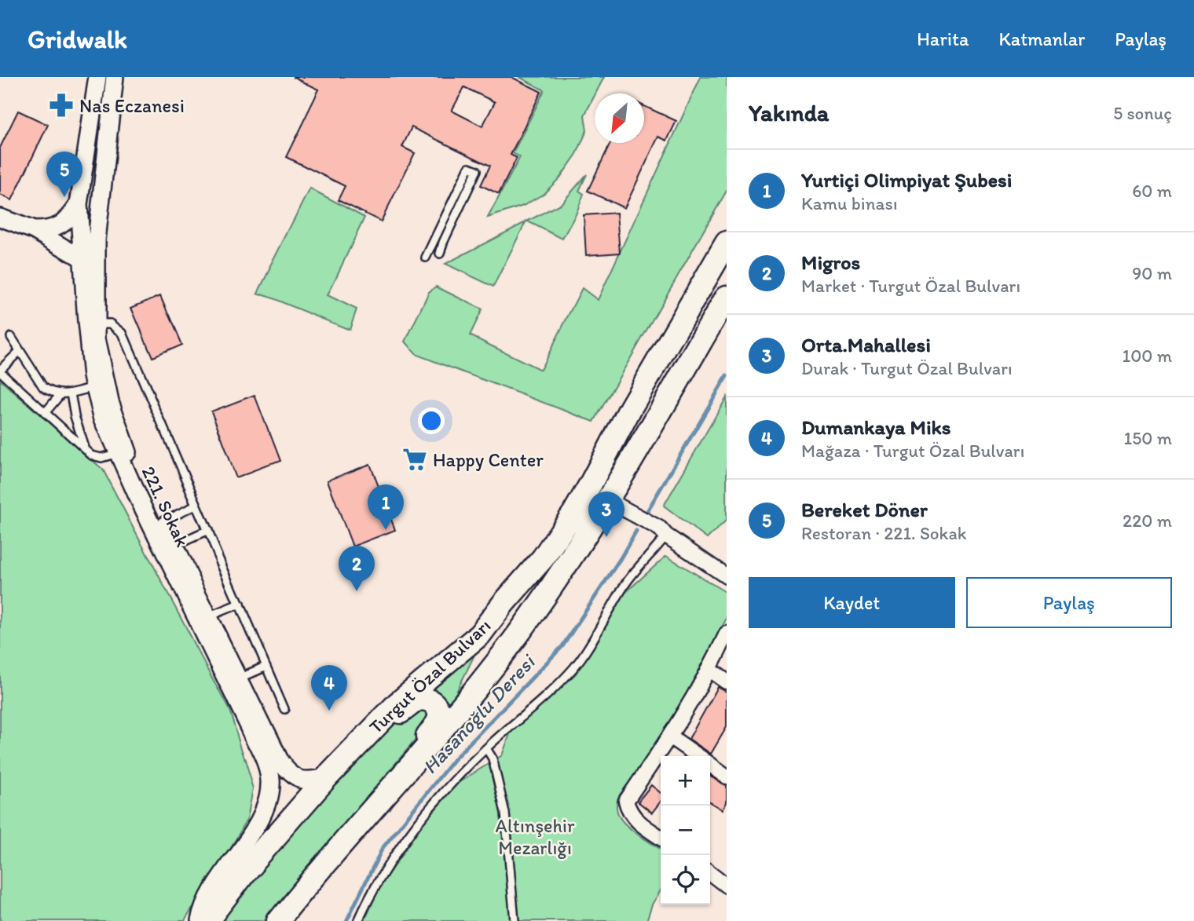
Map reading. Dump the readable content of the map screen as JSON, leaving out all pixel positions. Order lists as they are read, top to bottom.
{
  "streets": {
    "main road": ["Turgut Özal Bulvarı"],
    "street": ["221. Sokak"]
  },
  "crossings": [
    ["221. Sokak", "Turgut Özal Bulvarı"]
  ],
  "water": ["Hasanoğlu Deresi"],
  "parks": ["Altınşehir Mezarlığı"],
  "places": {
    "pharmacy": ["Nas Eczanesi"],
    "supermarket": ["Happy Center"]
  },
  "north": "bottom left",
  "page": {
    "header": "Gridwalk",
    "nav": ["Harita", "Katmanlar", "Paylaş"],
    "heading": ["Yakında", "5 sonuç"],
    "list": [
      {
        "mark": "1",
        "name": "Yurtiçi Olimpiyat Şubesi",
        "note": "Kamu binası",
        "value": "60 m"
      },
      {
        "mark": "2",
        "name": "Migros",
        "note": "Market · Turgut Özal Bulvarı",
        "value": "90 m"
      },
      {
        "mark": "3",
        "name": "Orta.Mahallesi",
        "note": "Durak · Turgut Özal Bulvarı",
        "value": "100 m"
      },
      {
        "mark": "4",
        "name": "Dumankaya Miks",
        "note": "Mağaza · Turgut Özal Bulvarı",
        "value": "150 m"
      },
      {
        "mark": "5",
        "name": "Bereket Döner",
        "note": "Restoran · 221. Sokak",
        "value": "220 m"
      }
    ],
    "pins": [
      "5",
      "1",
      "3",
      "2",
      "4"
    ],
    "buttons": ["Kaydet", "Paylaş"],
    "map_buttons": ["+", "−"]
  }
}
